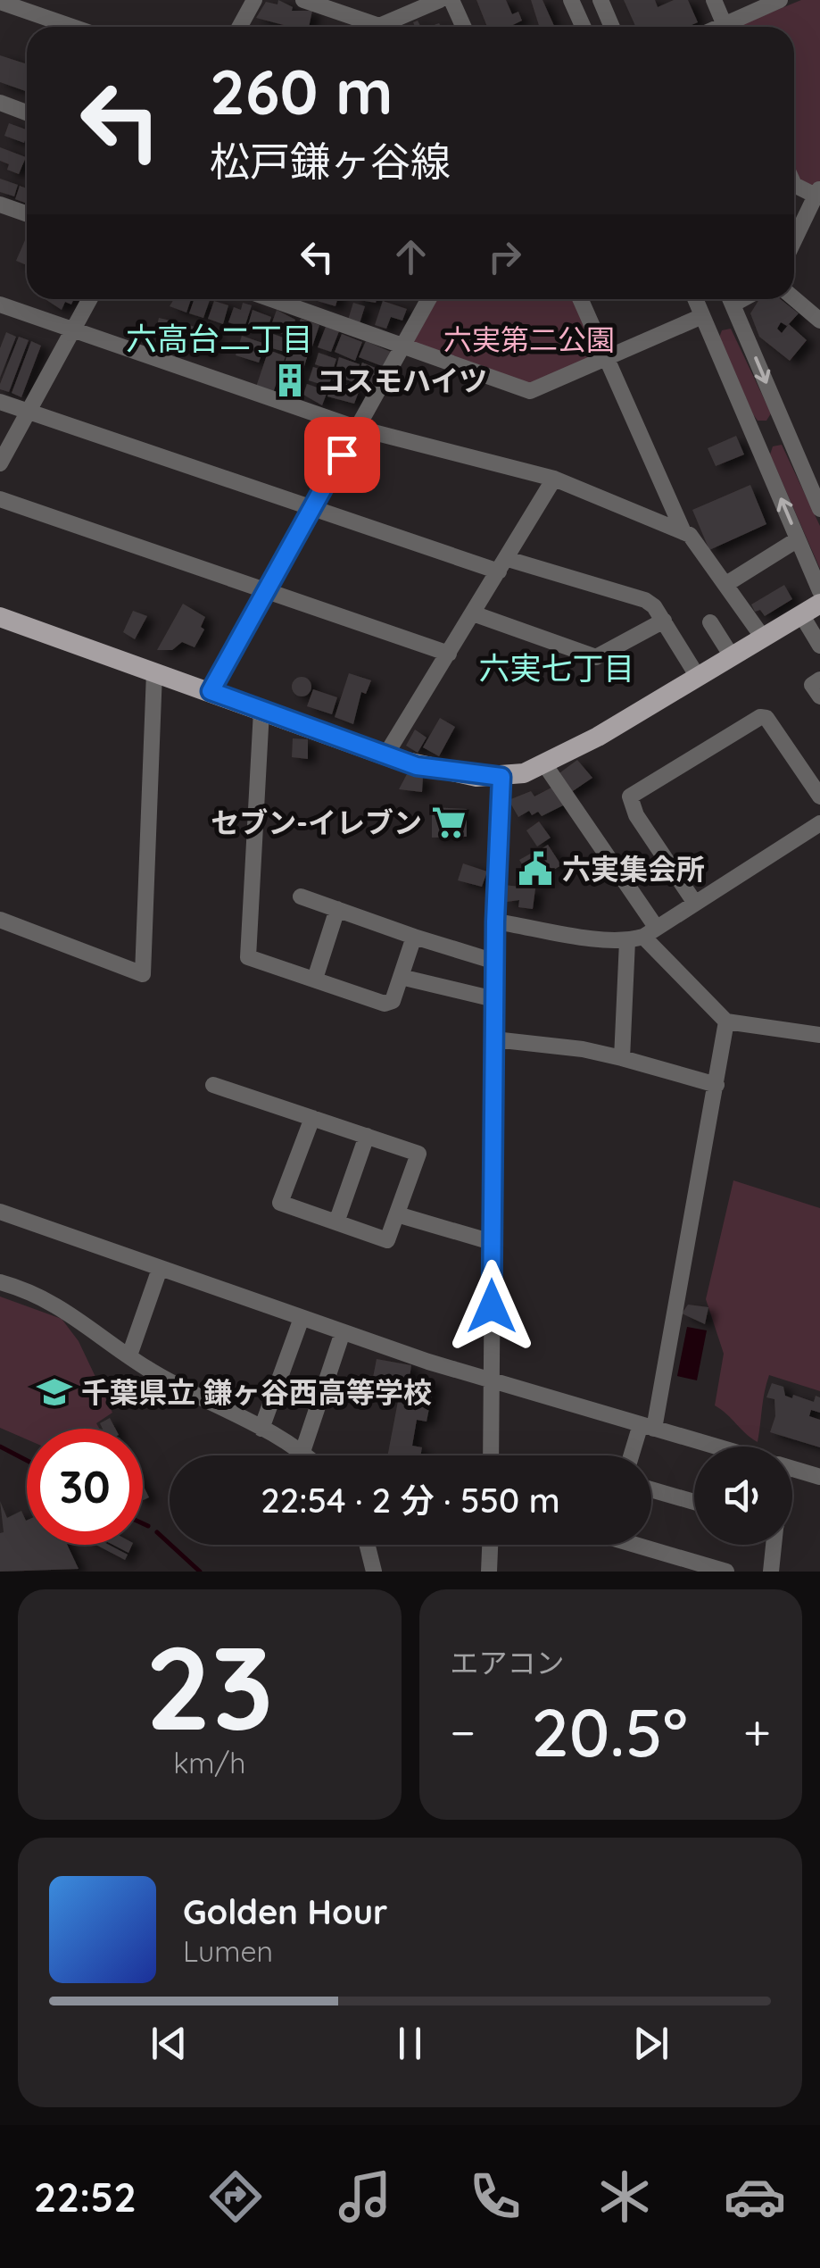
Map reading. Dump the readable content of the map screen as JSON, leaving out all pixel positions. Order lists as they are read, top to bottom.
{
  "districts": ["六高台二丁目", "六実七丁目"],
  "parks": ["六実第二公園"],
  "places": {
    "building": ["コスモハイツ"],
    "supermarket": ["セブン-イレブン"],
    "public building": ["六実集会所"],
    "school or university": ["千葉県立 鎌ヶ谷西高等学校"]
  },
  "page": {
    "turn": ["260 m", "松戸鎌ヶ谷線"],
    "limit": "30",
    "trip": "22:54 · 2 分 · 550 m",
    "tile": [
      ["23", "km/h"],
      "エアコン"
    ],
    "heat": ["−", "20.5°", "+"],
    "song": ["Golden Hour", "Lumen"],
    "tabs": "22:52"
  }
}
